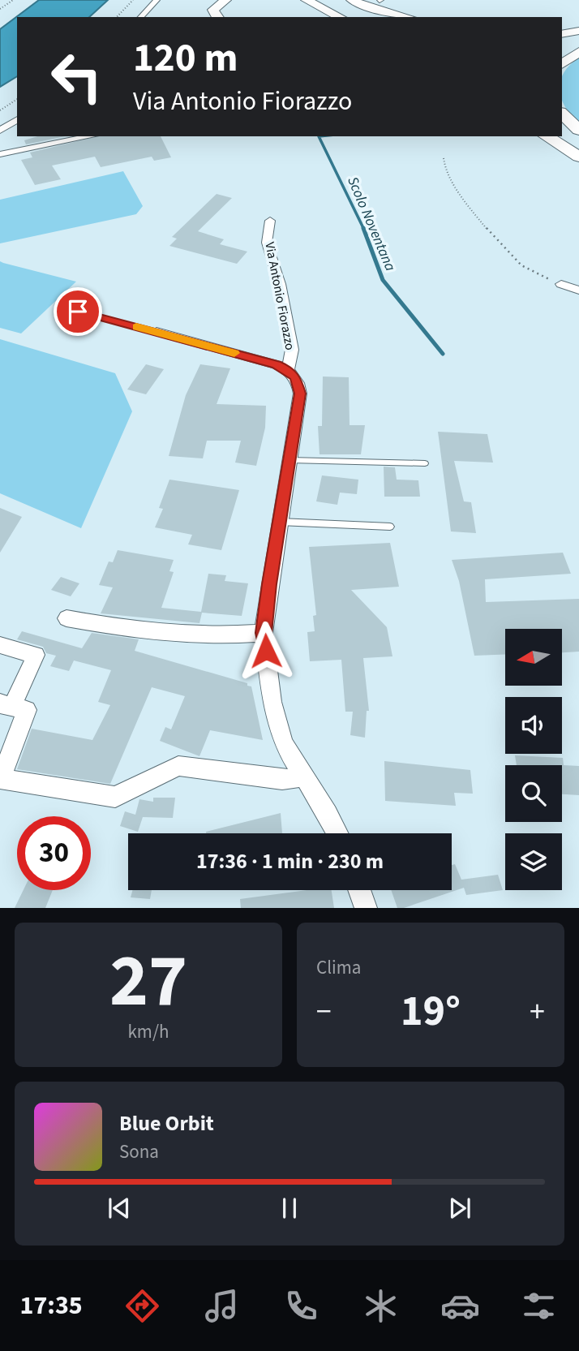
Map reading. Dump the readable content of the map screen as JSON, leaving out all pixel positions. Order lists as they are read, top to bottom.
{
  "streets": {
    "street": ["Via Antonio Fiorazzo"]
  },
  "water": ["Scolo Noventana"],
  "north": "left",
  "page": {
    "turn": ["120 m", "Via Antonio Fiorazzo"],
    "limit": "30",
    "trip": "17:36 · 1 min · 230 m",
    "tile": [
      ["27", "km/h"],
      "Clima"
    ],
    "heat": ["−", "19°", "+"],
    "song": ["Blue Orbit", "Sona"],
    "tabs": "17:35"
  }
}
